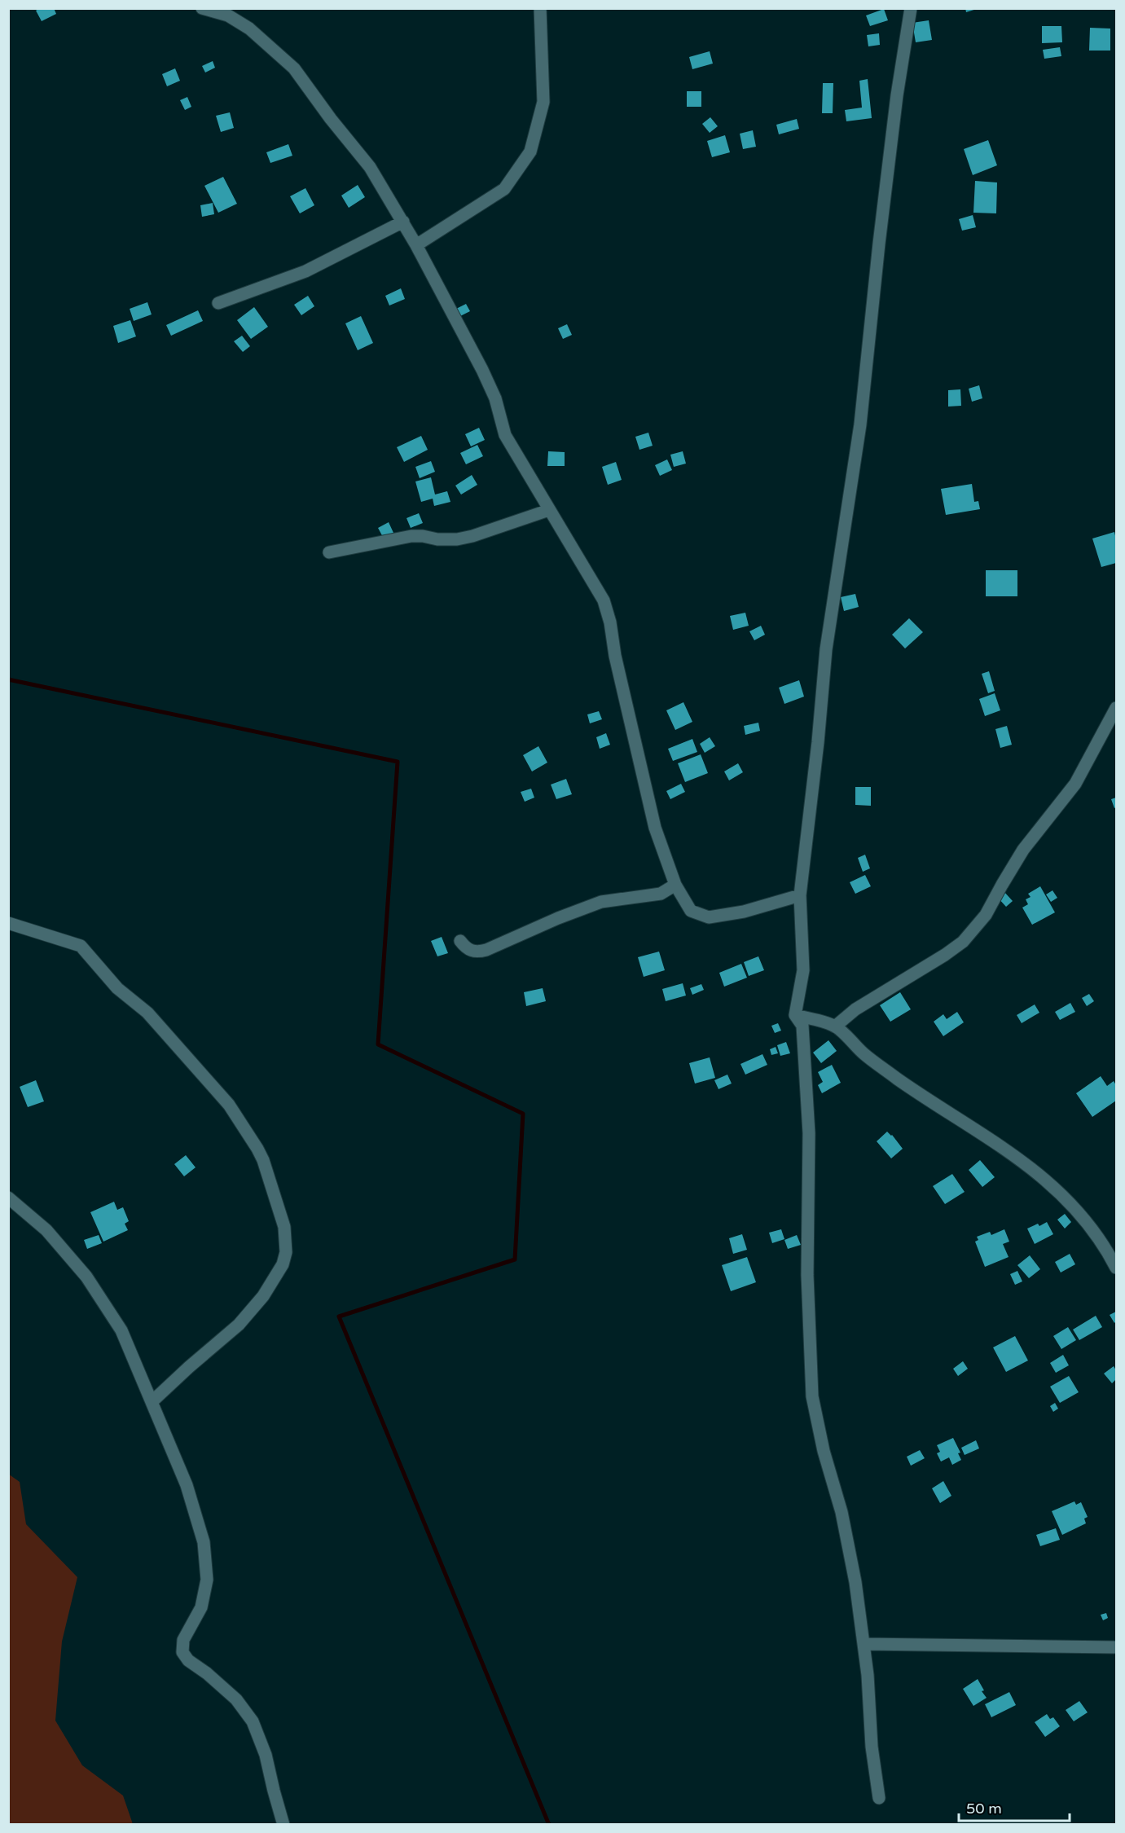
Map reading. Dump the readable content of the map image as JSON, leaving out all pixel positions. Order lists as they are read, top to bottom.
{
  "scale_bar": "50 m"
}
